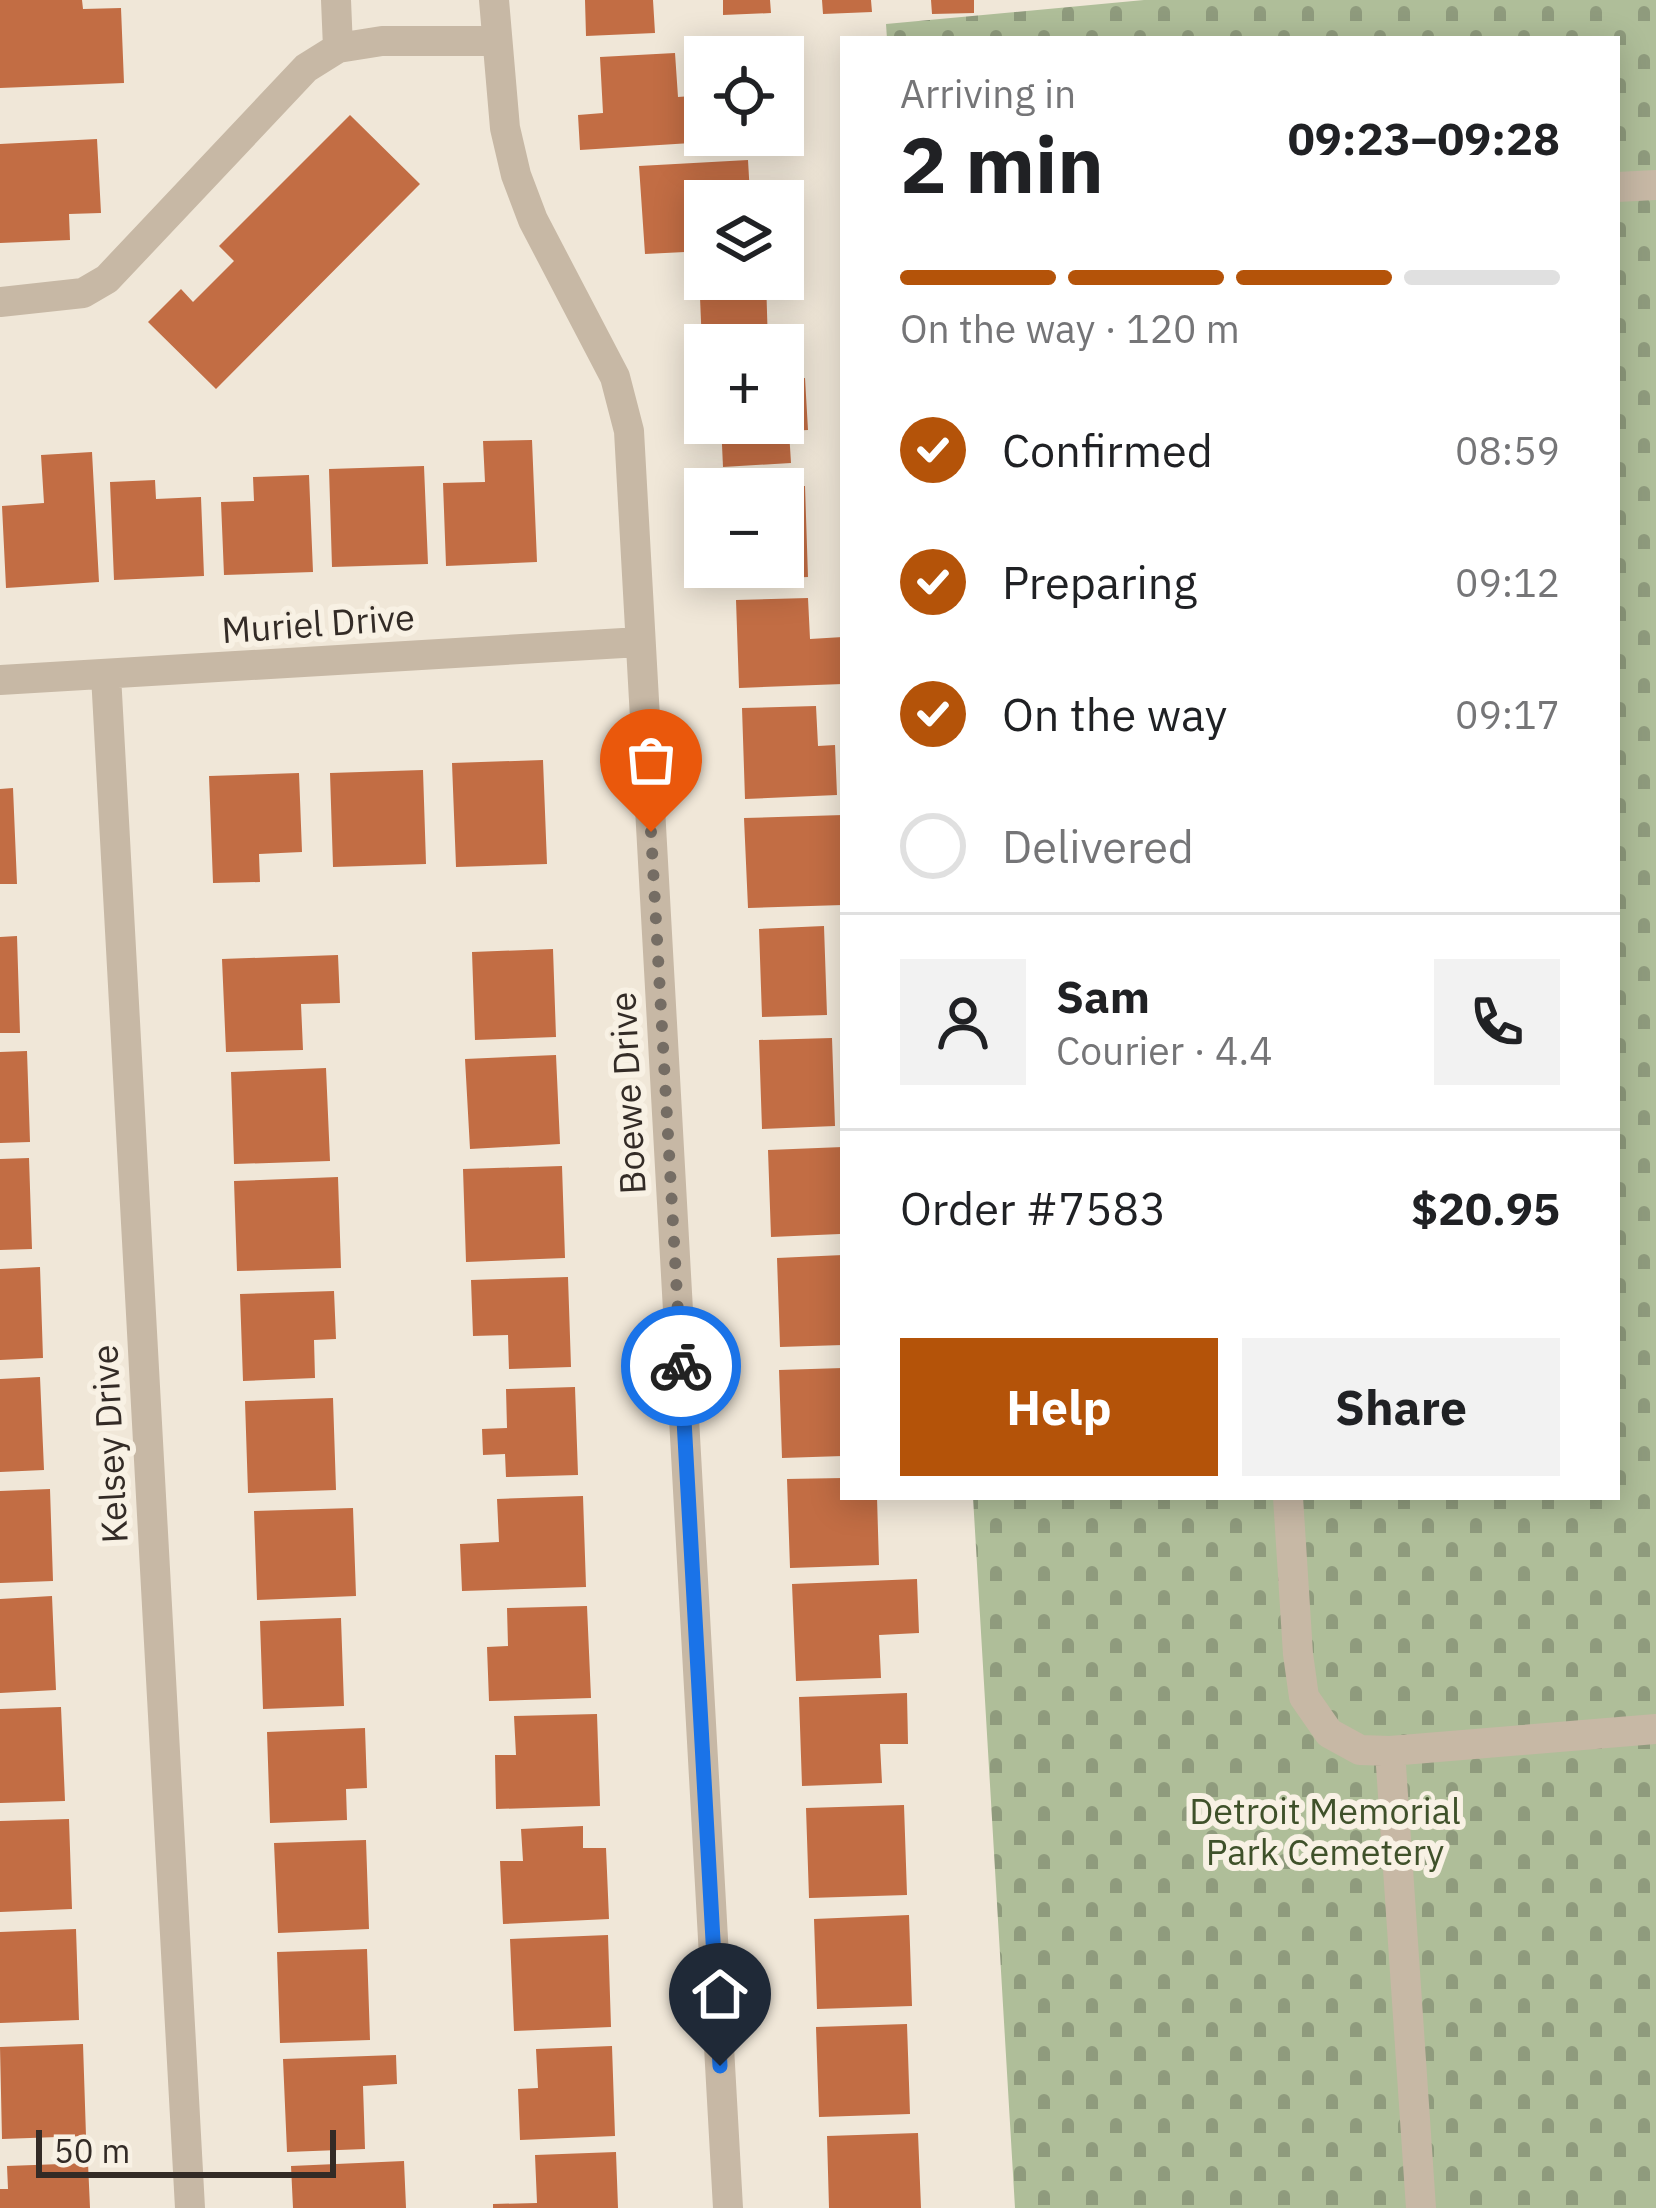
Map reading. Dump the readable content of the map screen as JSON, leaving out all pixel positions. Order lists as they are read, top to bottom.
{
  "streets": {
    "street": ["Muriel Drive", "Boewe Drive", "Kelsey Drive"]
  },
  "crossings": [
    ["Muriel Drive", "Boewe Drive"],
    ["Muriel Drive", "Kelsey Drive"]
  ],
  "parks": ["Detroit Memorial Park Cemetery"],
  "scale_bar": "50 m",
  "page": {
    "map_buttons": ["+", "−"],
    "heading": ["2 min", "Arriving in", "09:23–09:28"],
    "panel": [
      "Sam",
      "Courier · 4.4",
      "Order #7583",
      "$20.95"
    ],
    "bar": "On the way · 120 m",
    "list": [
      ["Confirmed", "08:59"],
      ["Preparing", "09:12"],
      ["On the way", "09:17"],
      "Delivered"
    ],
    "buttons": ["Help", "Share"],
    "scale": "50 m"
  }
}
